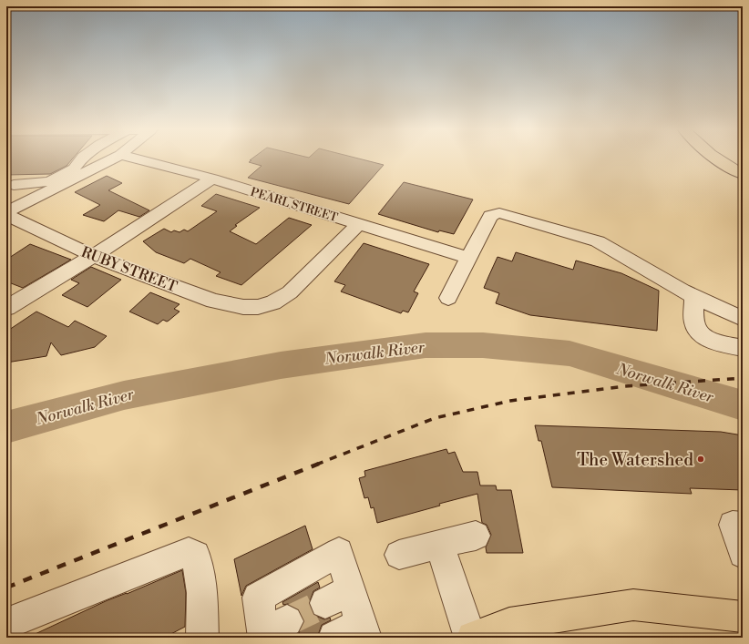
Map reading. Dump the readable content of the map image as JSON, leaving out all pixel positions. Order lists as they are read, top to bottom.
{
  "streets": {
    "street": ["PEARL STREET", "RUBY STREET"]
  },
  "crossings": [
    ["PEARL STREET", "RUBY STREET"]
  ],
  "water": ["Norwalk River"],
  "places": ["The Watershed"]
}
